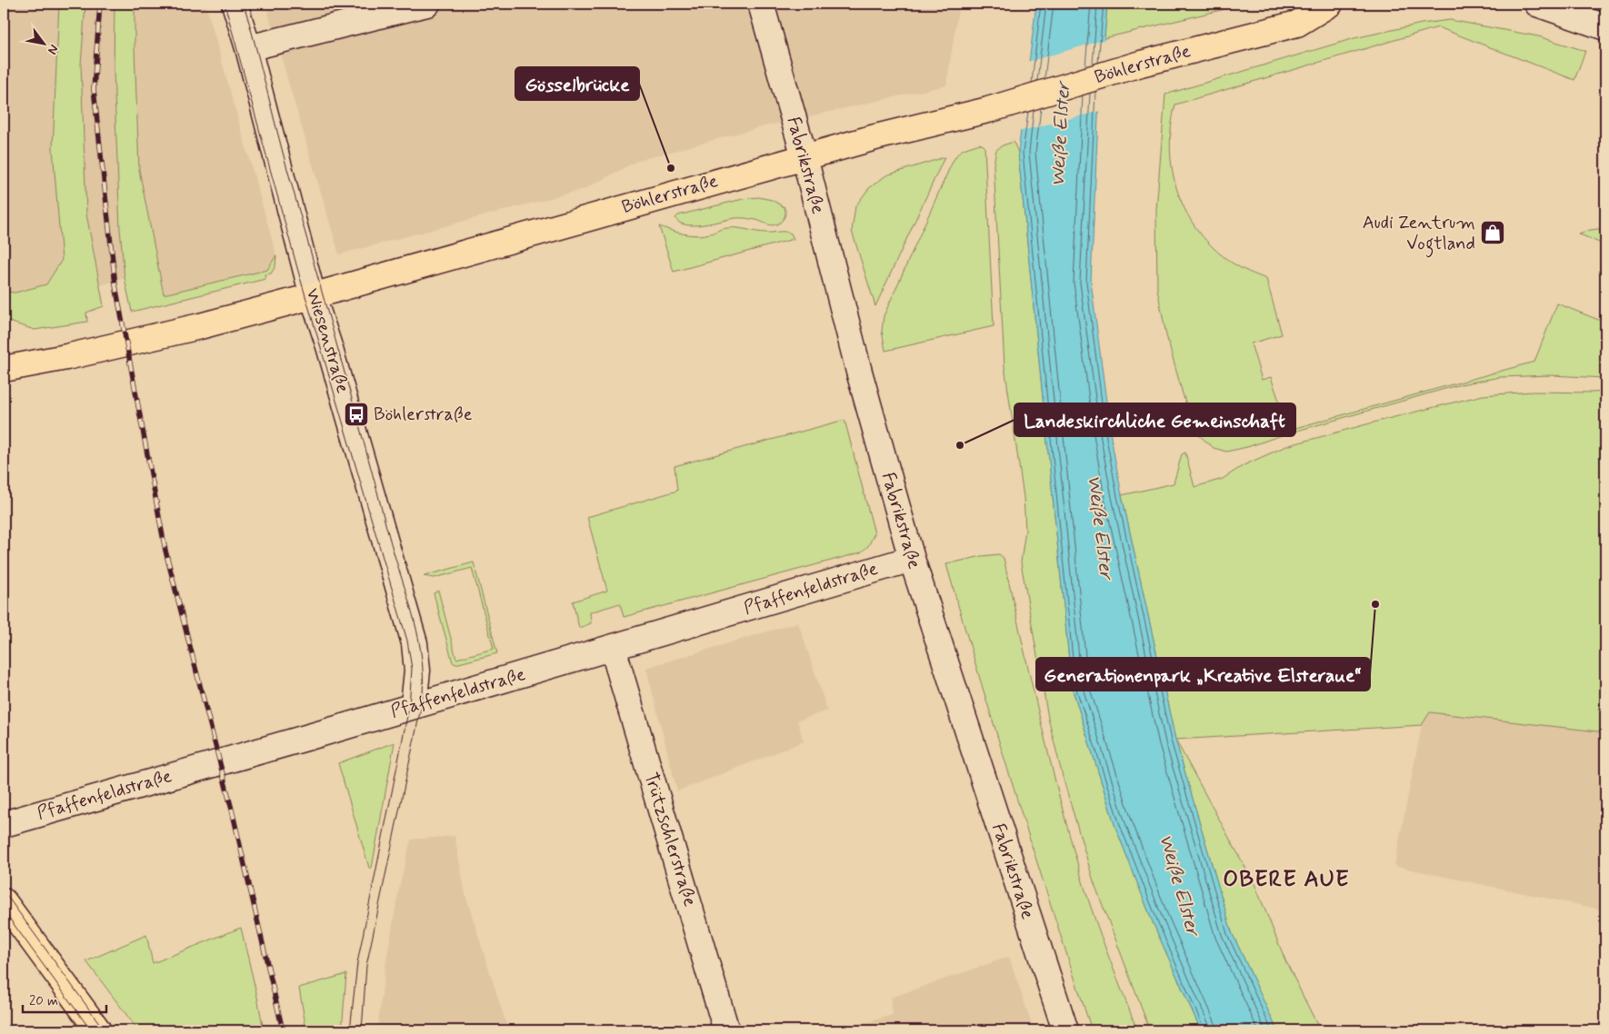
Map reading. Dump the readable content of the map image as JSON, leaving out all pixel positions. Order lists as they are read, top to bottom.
{
  "streets": {
    "main road": ["Böhlerstraße"],
    "street": [
      "Fabrikstraße",
      "Wiesenstraße",
      "Pfaffenfeldstraße",
      "Trützschlerstraße"
    ]
  },
  "crossings": [
    ["Böhlerstraße", "Fabrikstraße"],
    ["Böhlerstraße", "Wiesenstraße"],
    ["Fabrikstraße", "Pfaffenfeldstraße"],
    ["Wiesenstraße", "Pfaffenfeldstraße"],
    ["Pfaffenfeldstraße", "Trützschlerstraße"]
  ],
  "districts": ["OBERE AUE"],
  "water": ["Weiße Elster"],
  "places": {
    "other": ["Gösselbrücke", "Landeskirchliche Gemeinschaft", "Generationenpark „Kreative Elsteraue“"],
    "shop": ["Audi Zentrum Vogtland"],
    "bus stop": ["Böhlerstraße"]
  },
  "scale_bar": "20 m",
  "north": "bottom right"
}
